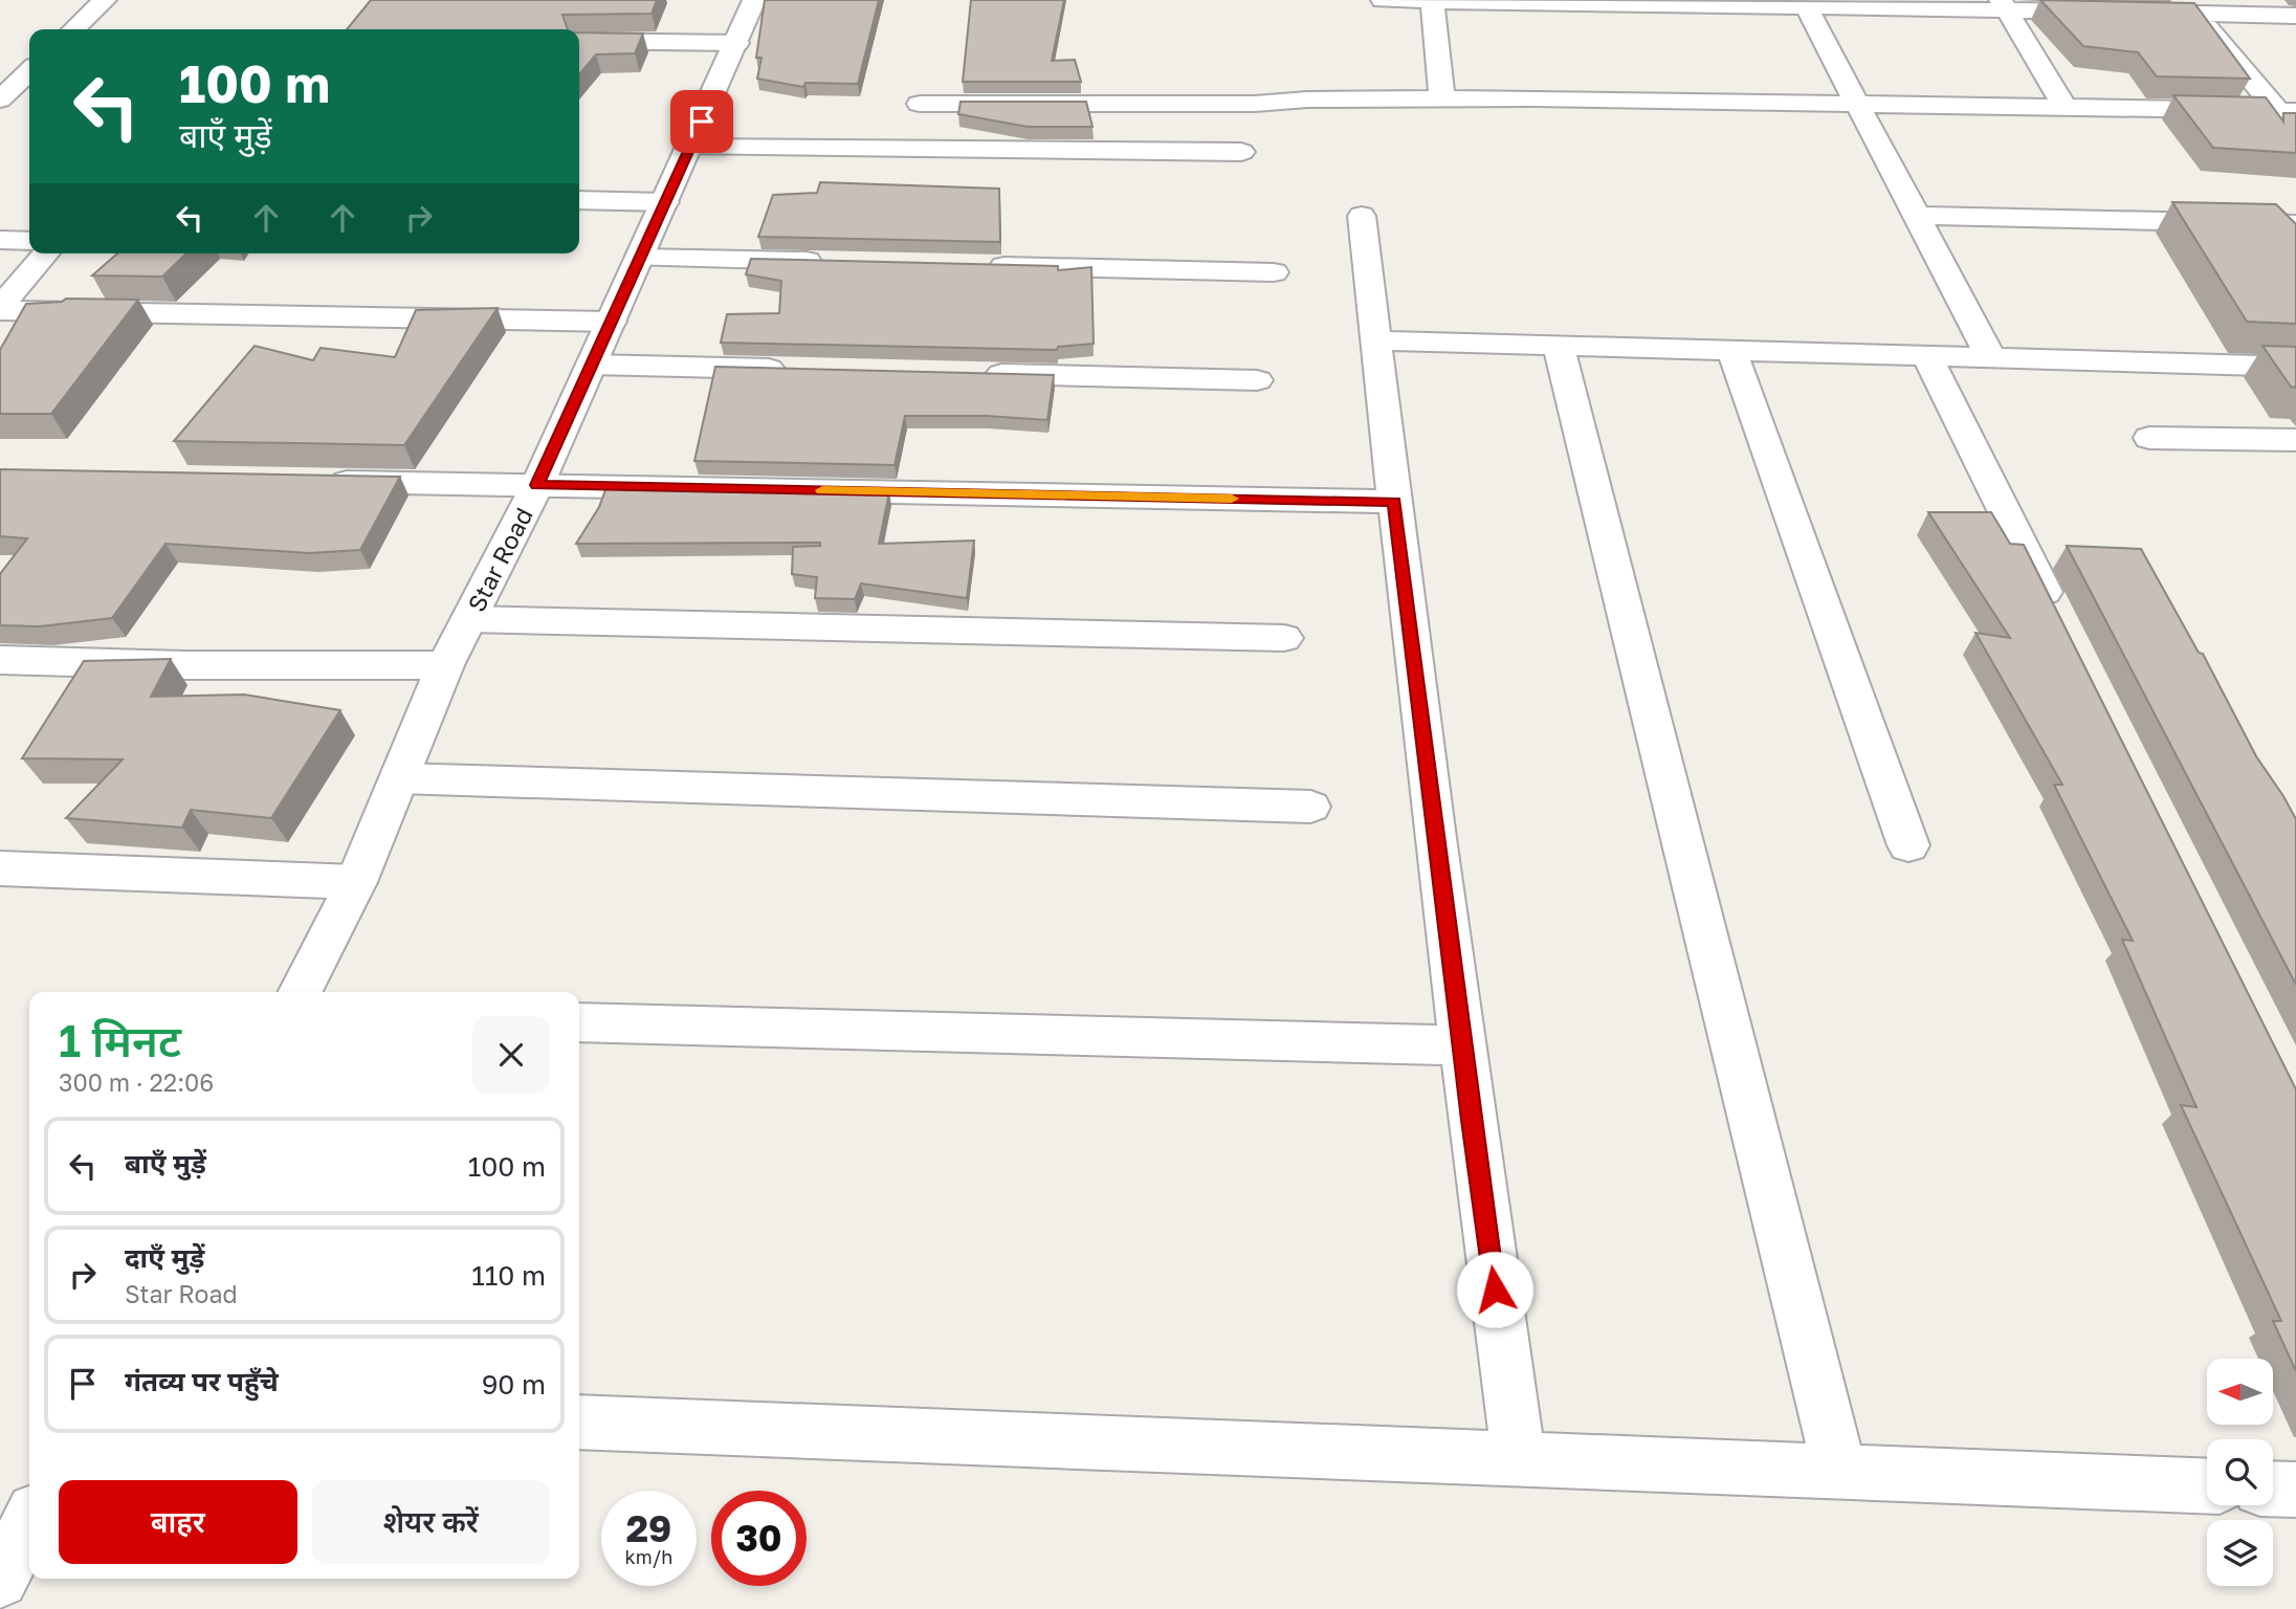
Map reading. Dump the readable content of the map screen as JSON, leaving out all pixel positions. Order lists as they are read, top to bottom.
{
  "streets": {
    "street": ["Star Road"]
  },
  "north": "left",
  "page": {
    "turn": ["100 m", "बाएँ मुड़ें"],
    "heading": ["1 मिनट", "300 m · 22:06"],
    "list": [
      {
        "name": "बाएँ मुड़ें",
        "value": "100 m"
      },
      {
        "name": "दाएँ मुड़ें",
        "note": "Star Road",
        "value": "110 m"
      },
      {
        "name": "गंतव्य पर पहुँचे",
        "value": "90 m"
      }
    ],
    "buttons": ["बाहर", "शेयर करें"],
    "speed": "29 km/h",
    "limit": "30"
  }
}
